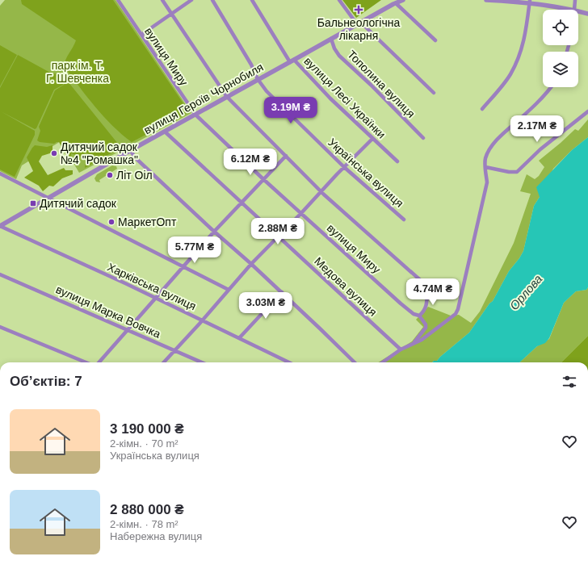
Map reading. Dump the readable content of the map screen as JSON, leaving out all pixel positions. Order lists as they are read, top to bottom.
{
  "streets": {
    "street": [
      "вулиця Миру",
      "Тополина вулиця",
      "вулиця Лесі Українки",
      "вулиця Героїв Чорнобиля",
      "Українська вулиця",
      "Харківська вулиця",
      "Медова вулиця",
      "вулиця Марка Вовчка"
    ]
  },
  "crossings": [
    ["вулиця Миру", "вулиця Героїв Чорнобиля"],
    ["Тополина вулиця", "вулиця Героїв Чорнобиля"],
    ["вулиця Лесі Українки", "вулиця Героїв Чорнобиля"],
    ["вулиця Героїв Чорнобиля", "Українська вулиця"],
    ["вулиця Героїв Чорнобиля", "Харківська вулиця"],
    ["вулиця Героїв Чорнобиля", "Медова вулиця"]
  ],
  "water": ["Орлова"],
  "parks": ["парк ім. Т. Г. Шевченка"],
  "places": {
    "health": ["Бальнеологічна лікарня"],
    "other": ["Дитячий садок №4 \"Ромашка\"", "Літ Оіл", "МаркетОпт"],
    "transit": ["Дитячий садок"]
  },
  "page": {
    "price": [
      "3.19M ₴",
      "2.17M ₴",
      "6.12M ₴",
      "2.88M ₴",
      "5.77M ₴",
      "4.74M ₴",
      "3.03M ₴"
    ],
    "heading": "Об’єктів: 7",
    "list": [
      {
        "name": "3 190 000 ₴",
        "note": "2-кімн. · 70 m² · Українська вулиця"
      },
      {
        "name": "2 880 000 ₴",
        "note": "2-кімн. · 78 m² · Набережна вулиця"
      }
    ]
  }
}
